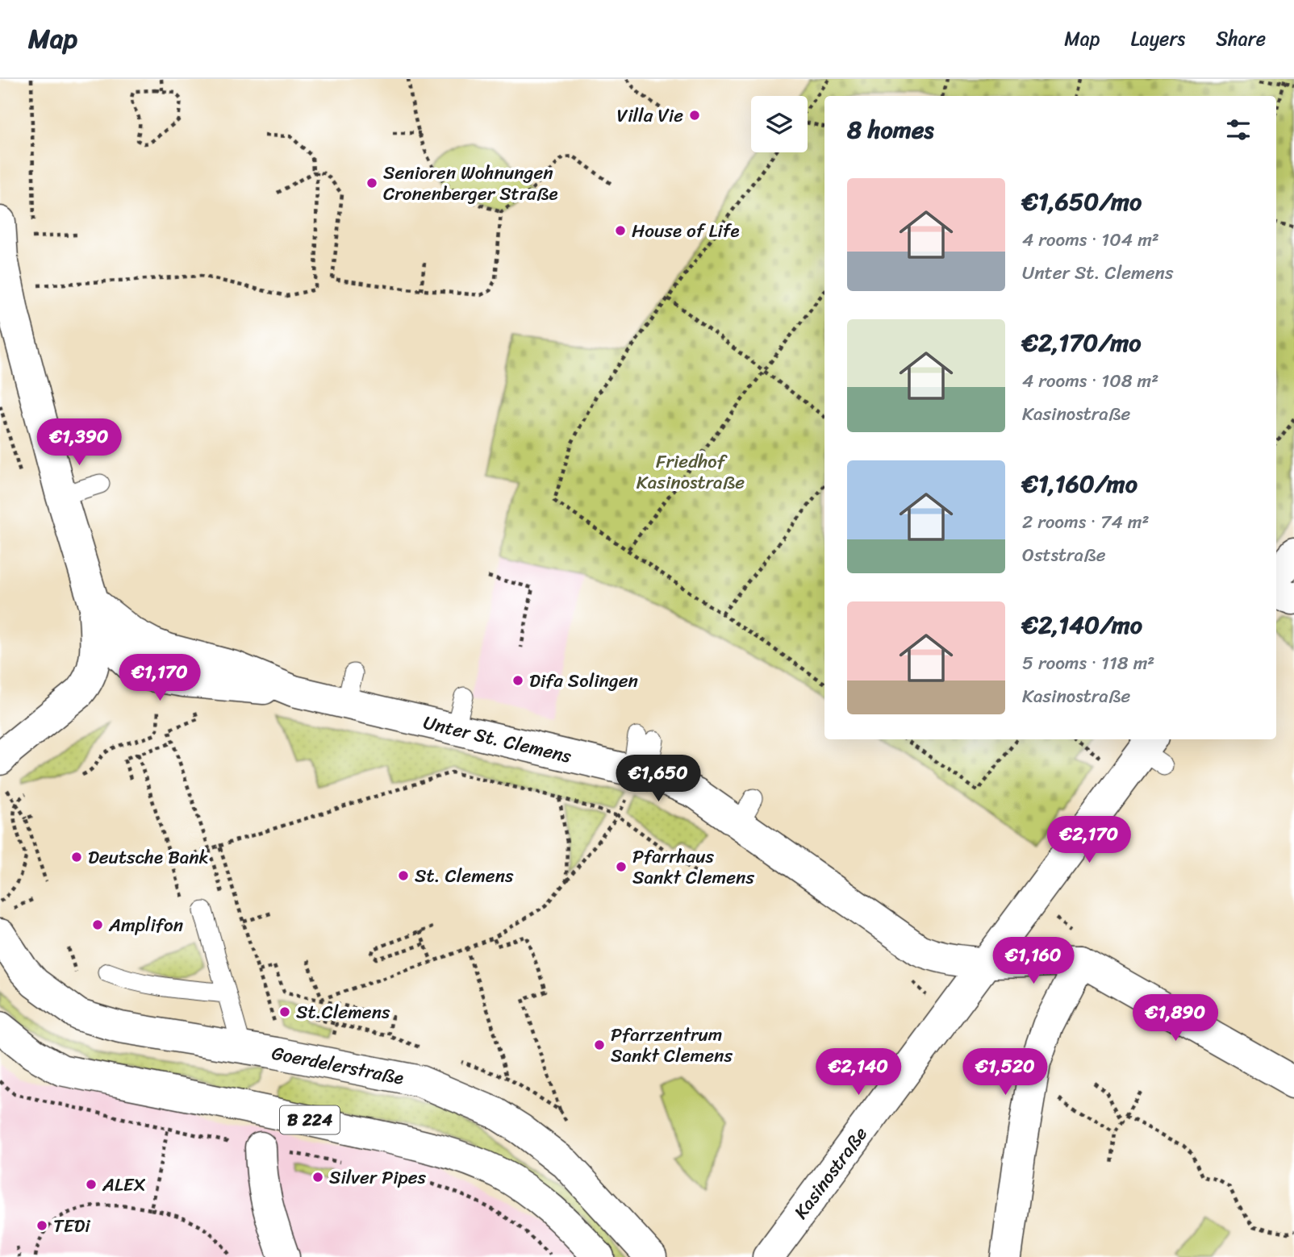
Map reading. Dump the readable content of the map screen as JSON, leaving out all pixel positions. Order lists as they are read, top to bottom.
{
  "streets": {
    "street": [
      "Unter St. Clemens",
      "Goerdelerstraße",
      "B 224",
      "Kasinostraße"
    ]
  },
  "crossings": [
    ["Unter St. Clemens", "Kasinostraße"]
  ],
  "parks": ["Friedhof Kasinostraße"],
  "places": [
    "Villa Vie",
    "Senioren Wohnungen Cronenberger Straße",
    "House of Life",
    "Difa Solingen",
    "Deutsche Bank",
    "Pfarrhaus Sankt Clemens",
    "St. Clemens",
    "Amplifon",
    "St.Clemens",
    "Pfarrzentrum Sankt Clemens",
    "Silver Pipes",
    "ALEX",
    "TEDi"
  ],
  "page": {
    "header": "Map",
    "nav": ["Map", "Layers", "Share"],
    "heading": "8 homes",
    "list": [
      {
        "name": "€1,650/mo",
        "note": "4 rooms · 104 m² · Unter St. Clemens"
      },
      {
        "name": "€2,170/mo",
        "note": "4 rooms · 108 m² · Kasinostraße"
      },
      {
        "name": "€1,160/mo",
        "note": "2 rooms · 74 m² · Oststraße"
      },
      {
        "name": "€2,140/mo",
        "note": "5 rooms · 118 m² · Kasinostraße"
      }
    ],
    "price": [
      "€1,390",
      "€1,170",
      "€1,650",
      "€2,170",
      "€1,160",
      "€1,890",
      "€2,140",
      "€1,520"
    ]
  }
}
